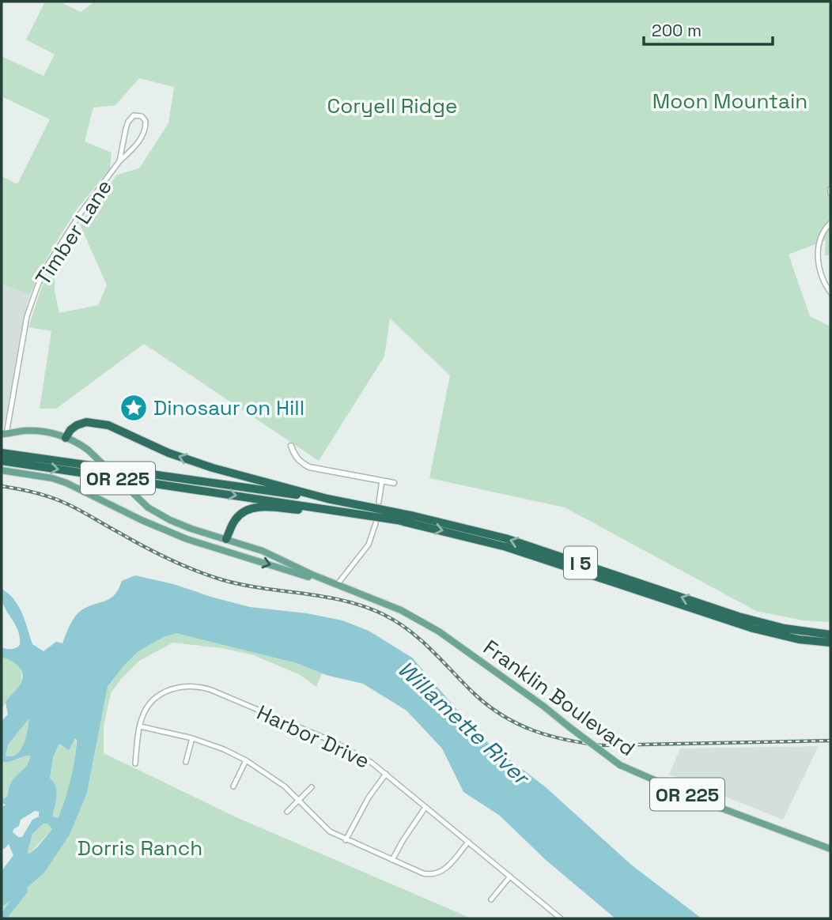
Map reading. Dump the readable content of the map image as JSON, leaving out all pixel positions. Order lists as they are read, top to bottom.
{
  "streets": {
    "highway": ["I 5"],
    "main road": ["OR 225", "Franklin Boulevard"],
    "street": ["Timber Lane", "Harbor Drive"]
  },
  "crossings": [
    ["Timber Lane", "OR 225"],
    ["OR 225", "Franklin Boulevard"]
  ],
  "water": ["Willamette River"],
  "parks": ["Moon Mountain", "Coryell Ridge", "Dorris Ranch"],
  "places": {
    "place": ["Dinosaur on Hill"]
  },
  "scale_bar": "200 m"
}
